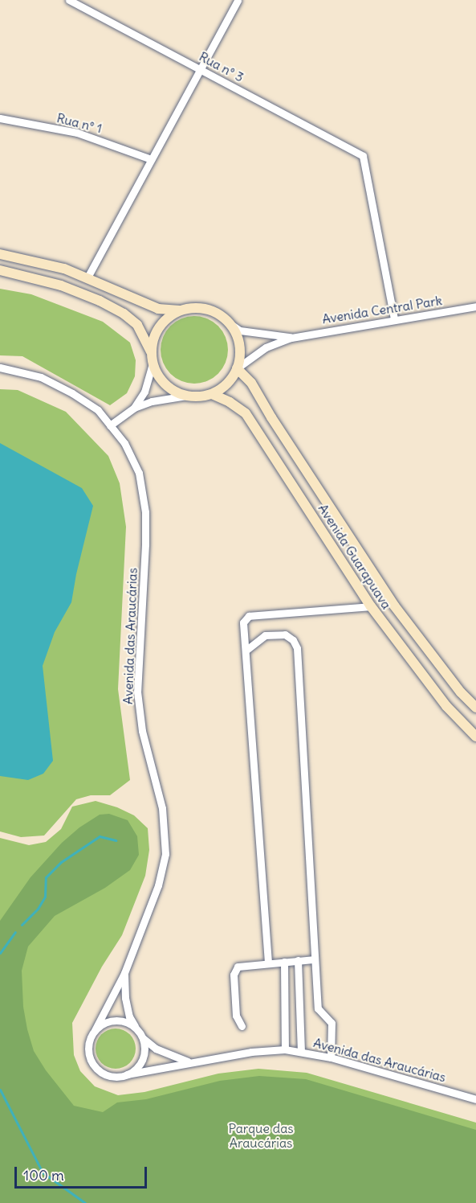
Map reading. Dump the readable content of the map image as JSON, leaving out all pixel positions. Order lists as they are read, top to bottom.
{
  "streets": {
    "street": [
      "Rua nº 3",
      "Rua nº 1",
      "Avenida Central Park",
      "Avenida Guarapuava",
      "Avenida das Araucárias"
    ]
  },
  "crossings": [
    ["Rua nº 3", "Avenida Central Park"]
  ],
  "parks": ["Parque das Araucárias"],
  "scale_bar": "100 m"
}
